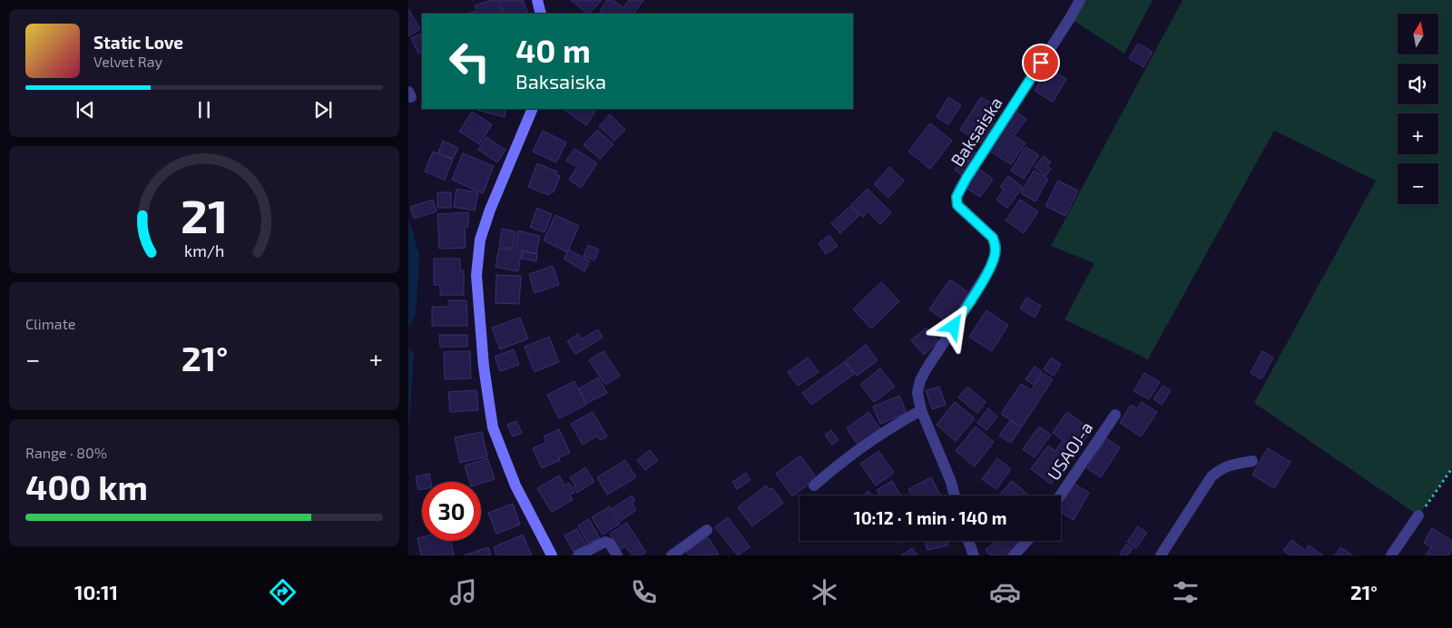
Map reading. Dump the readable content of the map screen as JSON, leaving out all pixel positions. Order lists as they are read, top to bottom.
{
  "streets": {
    "street": ["Baksaiska", "USAOJ-a"]
  },
  "north": "top",
  "page": {
    "map_buttons": ["+", "−"],
    "turn": ["40 m", "Baksaiska"],
    "song": ["Static Love", "Velvet Ray"],
    "tile": [
      "Climate",
      ["Range · 80%", "400 km"]
    ],
    "heat": ["−", "21°", "+"],
    "limit": "30",
    "trip": "10:12 · 1 min · 140 m",
    "tabs": ["10:11", "21°"],
    "gauge": ["21", "km/h"]
  }
}
